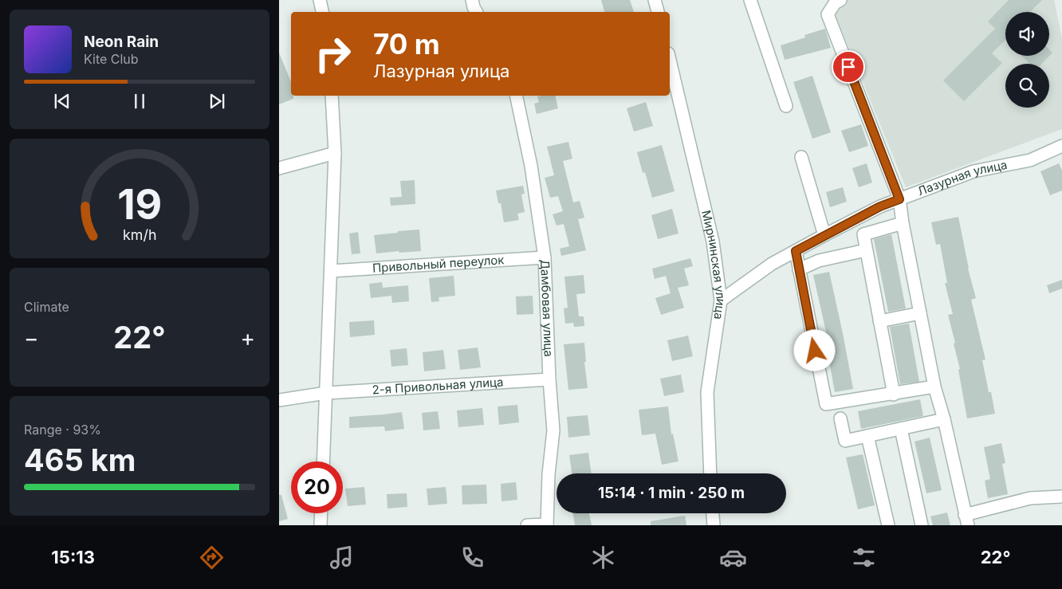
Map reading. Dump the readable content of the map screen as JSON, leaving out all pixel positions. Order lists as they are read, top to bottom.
{
  "streets": {
    "street": [
      "Лазурная улица",
      "Привольный переулок",
      "Мирнинская улица",
      "Дамбовая улица",
      "2-я Привольная улица"
    ]
  },
  "crossings": [
    ["Лазурная улица", "Мирнинская улица"],
    ["Привольный переулок", "Дамбовая улица"],
    ["Дамбовая улица", "2-я Привольная улица"]
  ],
  "page": {
    "turn": ["70 m", "Лазурная улица"],
    "song": ["Neon Rain", "Kite Club"],
    "tile": [
      "Climate",
      ["Range · 93%", "465 km"]
    ],
    "heat": ["−", "22°", "+"],
    "limit": "20",
    "trip": "15:14 · 1 min · 250 m",
    "tabs": ["15:13", "22°"],
    "gauge": ["19", "km/h"]
  }
}
